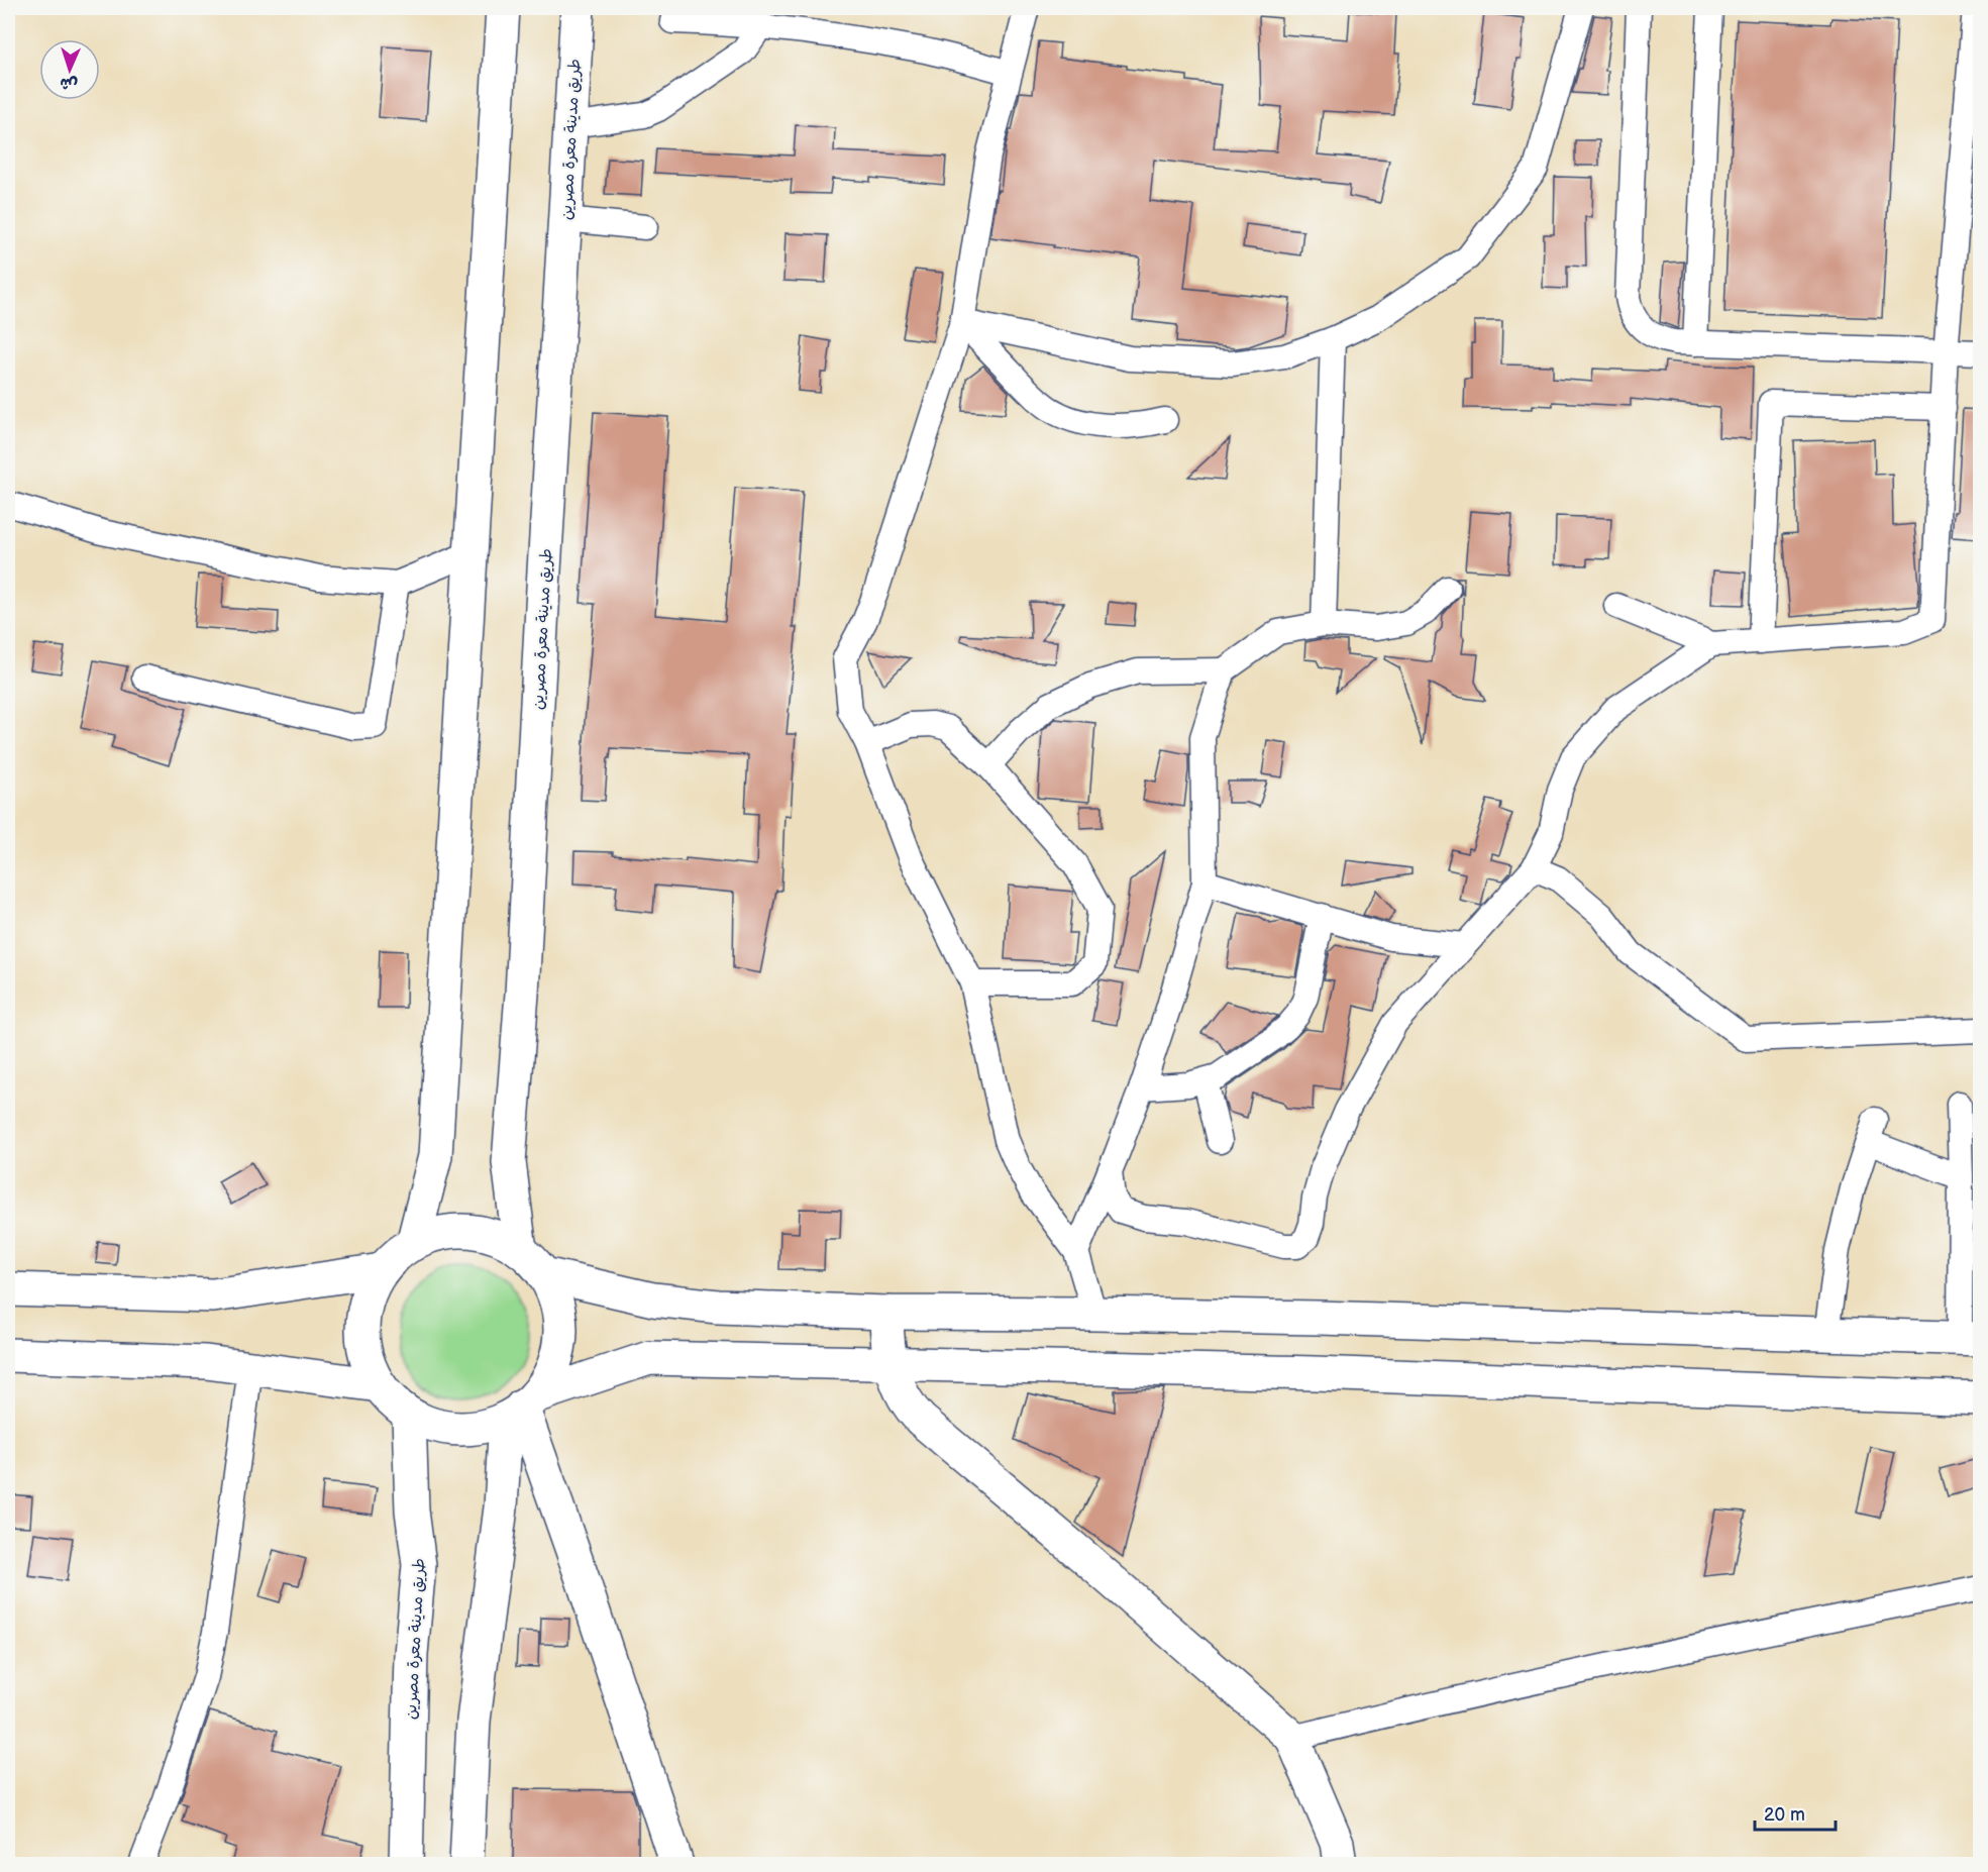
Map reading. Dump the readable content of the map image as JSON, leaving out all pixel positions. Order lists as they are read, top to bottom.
{
  "streets": {
    "main road": ["طريق مدينة معرة مصرين"]
  },
  "scale_bar": "20 m",
  "north": "bottom"
}
